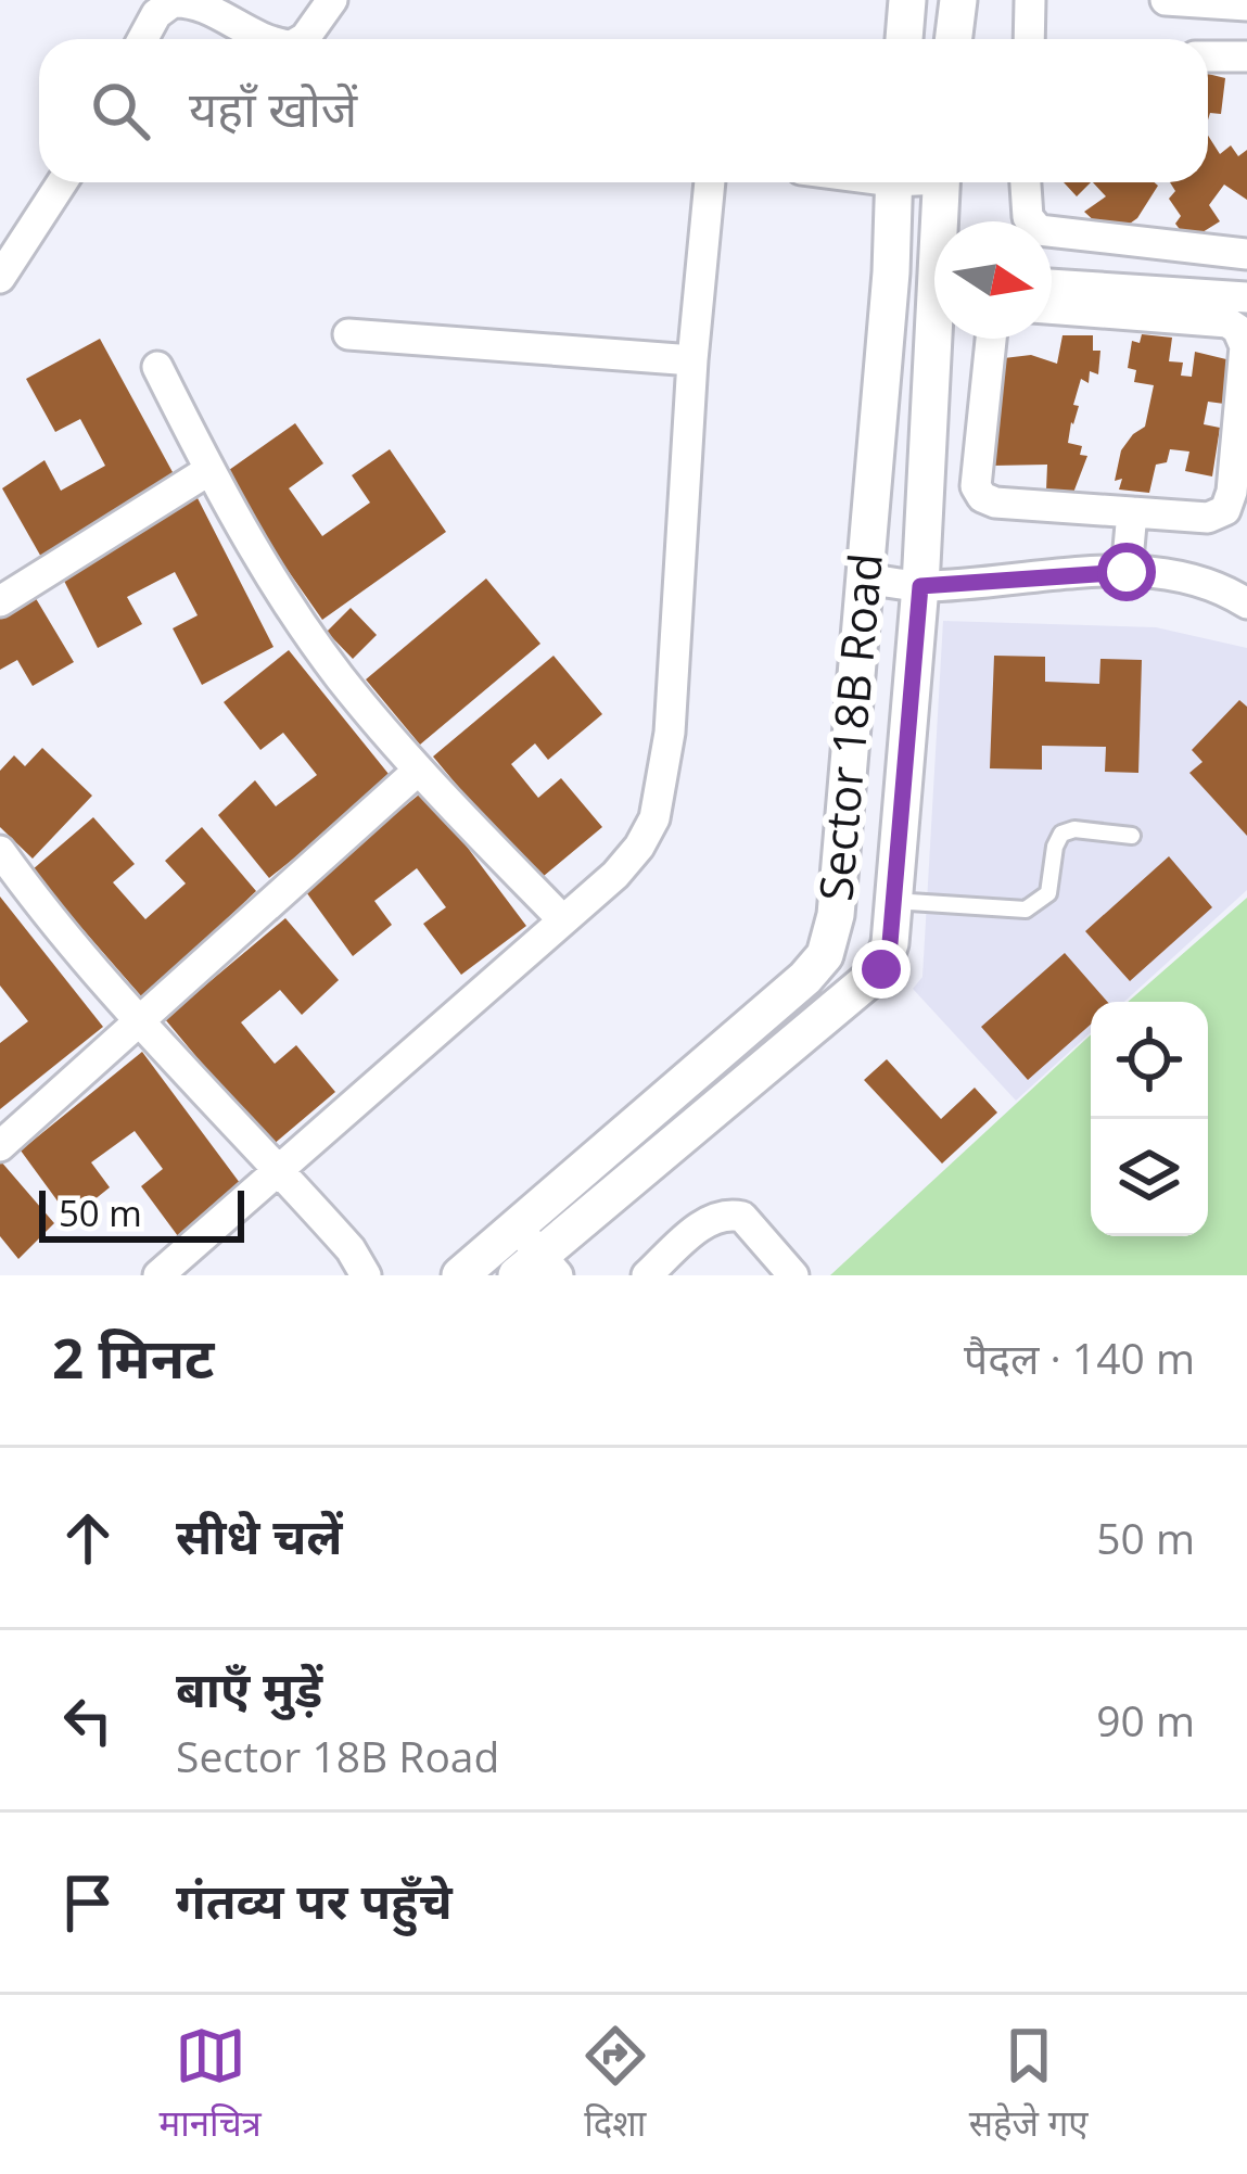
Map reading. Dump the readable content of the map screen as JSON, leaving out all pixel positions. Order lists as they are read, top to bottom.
{
  "streets": {
    "street": ["Sector 18B Road"]
  },
  "scale_bar": "50 m",
  "north": "right",
  "page": {
    "search": "यहाँ खोजें",
    "scale": "50 m",
    "heading": ["2 मिनट", "पैदल · 140 m"],
    "list": [
      ["सीधे चलें", "50 m"],
      ["बाएँ मुड़ें", "Sector 18B Road", "90 m"],
      "गंतव्य पर पहुँचे"
    ],
    "nav": ["मानचित्र", "दिशा", "सहेजे गए"]
  }
}
